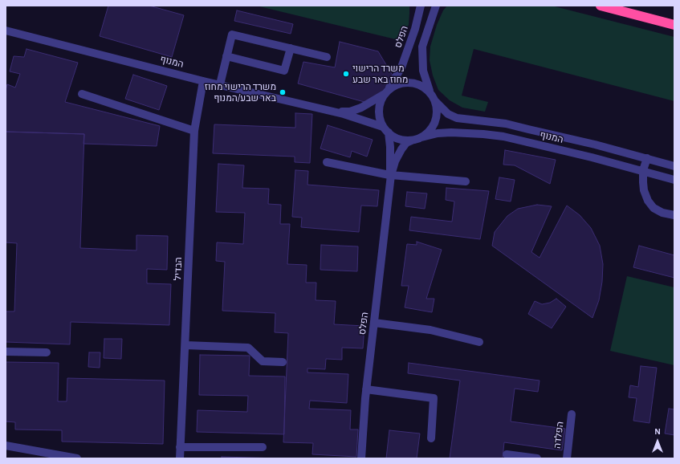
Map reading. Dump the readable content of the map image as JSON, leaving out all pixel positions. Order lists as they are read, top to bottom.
{
  "streets": {
    "street": [
      "הפלס",
      "המנוף",
      "הבדיל",
      "הפלדה"
    ]
  },
  "crossings": [
    ["הפלס", "המנוף"],
    ["המנוף", "הבדיל"]
  ],
  "places": ["משרד הרישוי מחוז באר שבע", "משרד הרישוי מחוז באר שבע/המנוף"],
  "north": "top"
}
